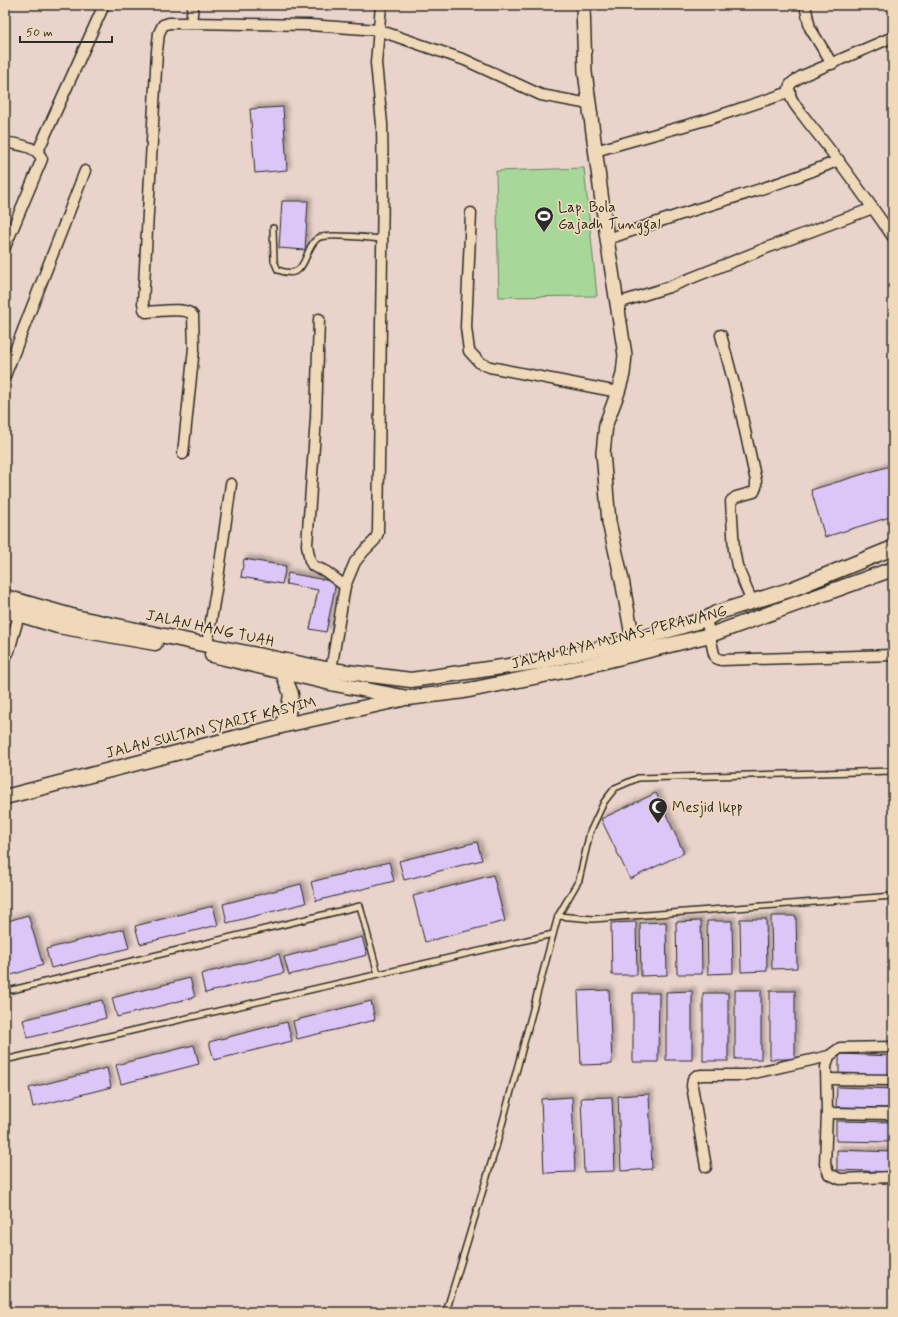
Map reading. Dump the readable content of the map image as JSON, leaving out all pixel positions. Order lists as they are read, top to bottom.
{
  "streets": {
    "main road": ["JALAN HANG TUAH", "JALAN RAYA MINAS-PERAWANG", "JALAN SULTAN SYARIF KASYIM"]
  },
  "crossings": [
    ["JALAN HANG TUAH", "JALAN RAYA MINAS-PERAWANG"],
    ["JALAN HANG TUAH", "JALAN SULTAN SYARIF KASYIM"],
    ["JALAN RAYA MINAS-PERAWANG", "JALAN SULTAN SYARIF KASYIM"]
  ],
  "places": {
    "sports": ["Lap. Bola Gajadh Tunggal"],
    "mosque": ["Mesjid Ikpp"]
  },
  "scale_bar": "50 m"
}
